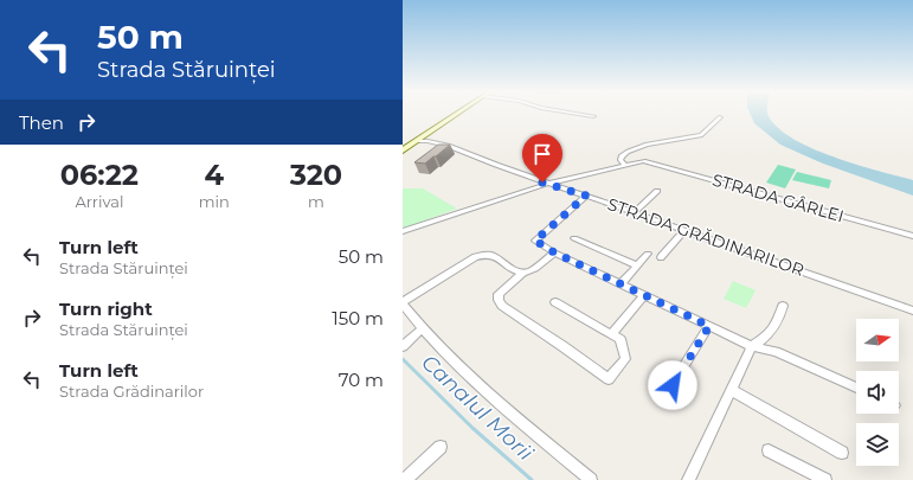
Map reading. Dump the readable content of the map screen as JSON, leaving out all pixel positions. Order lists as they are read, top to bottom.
{
  "streets": {
    "street": ["STRADA GÂRLEI", "STRADA GRĂDINARILOR"]
  },
  "water": ["Canalul Morii"],
  "north": "right",
  "page": {
    "turn": ["50 m", "Strada Stăruinței"],
    "then": "Then",
    "eta": [
      "06:22",
      "Arrival",
      "4",
      "min",
      "320",
      "m"
    ],
    "list": [
      {
        "name": "Turn left",
        "note": "Strada Stăruinței",
        "value": "50 m"
      },
      {
        "name": "Turn right",
        "note": "Strada Stăruinței",
        "value": "150 m"
      },
      {
        "name": "Turn left",
        "note": "Strada Grădinarilor",
        "value": "70 m"
      }
    ]
  }
}
